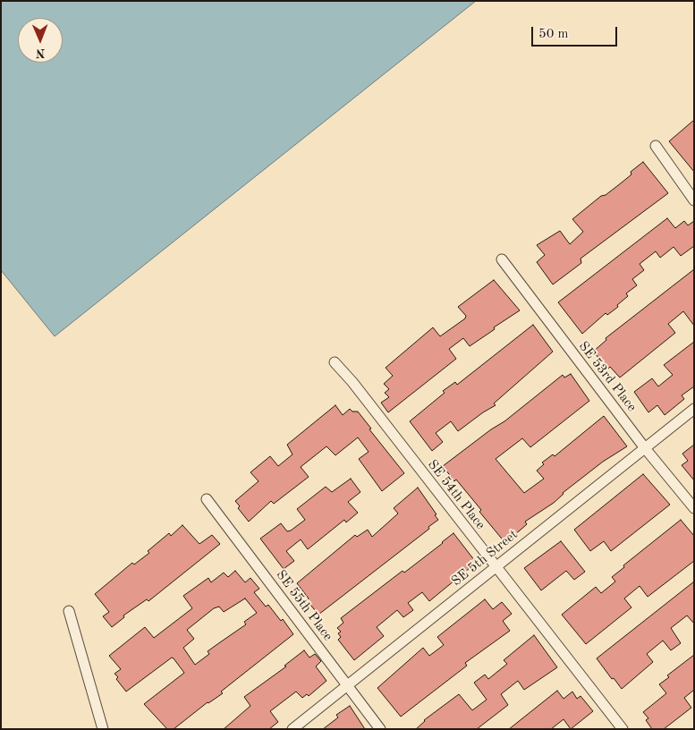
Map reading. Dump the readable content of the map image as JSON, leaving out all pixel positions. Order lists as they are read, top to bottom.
{
  "streets": {
    "street": [
      "SE 53rd Place",
      "SE 54th Place",
      "SE 5th Street",
      "SE 55th Place"
    ]
  },
  "crossings": [
    ["SE 53rd Place", "SE 5th Street"],
    ["SE 54th Place", "SE 5th Street"],
    ["SE 5th Street", "SE 55th Place"]
  ],
  "scale_bar": "50 m",
  "north": "bottom"
}
